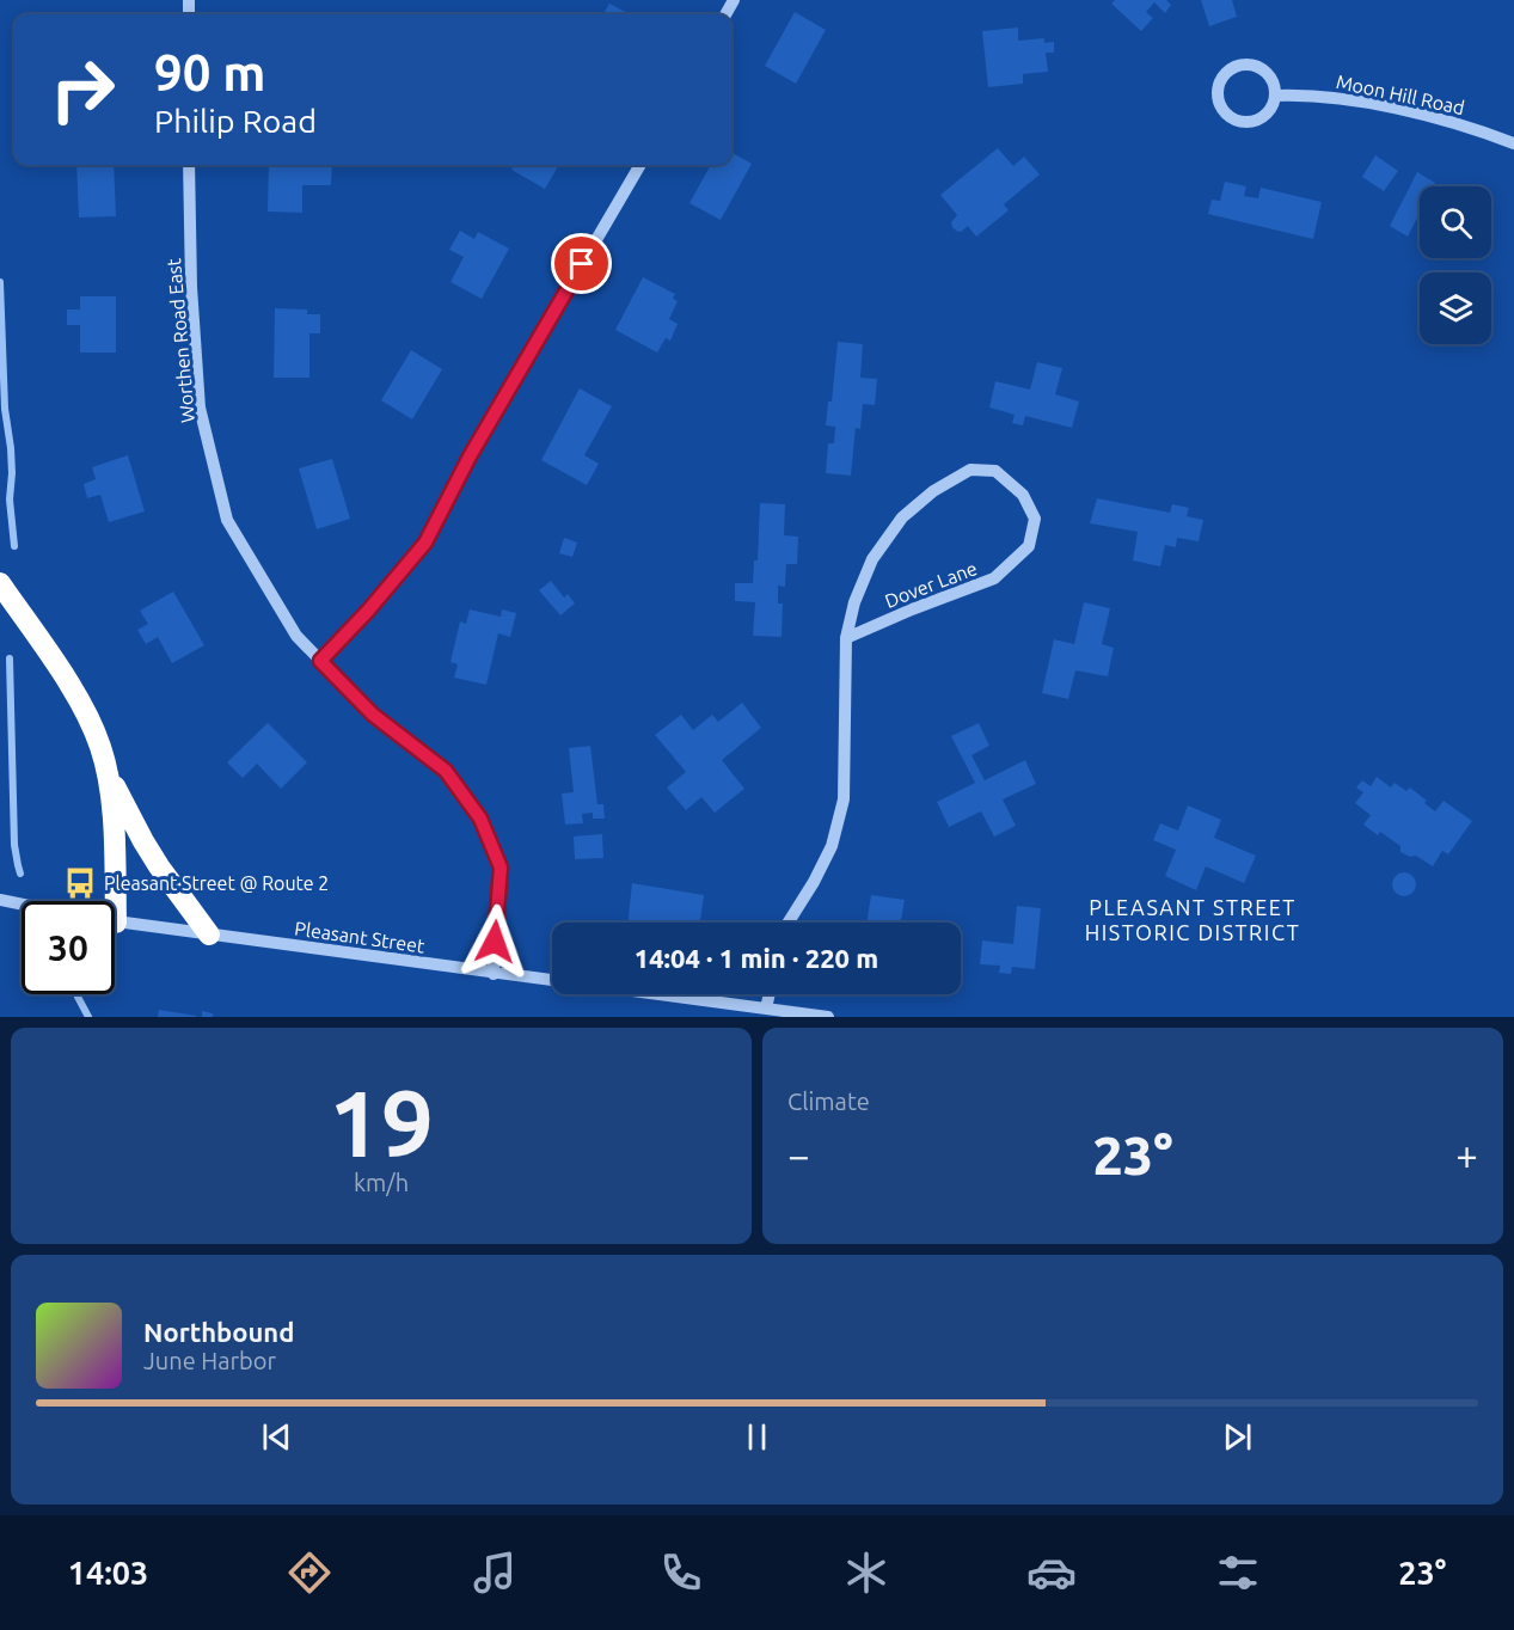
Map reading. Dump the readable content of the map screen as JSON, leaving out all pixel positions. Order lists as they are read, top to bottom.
{
  "streets": {
    "street": [
      "Moon Hill Road",
      "Worthen Road East",
      "Dover Lane",
      "Pleasant Street"
    ]
  },
  "crossings": [
    ["Worthen Road East", "Pleasant Street"]
  ],
  "districts": ["PLEASANT STREET HISTORIC DISTRICT"],
  "places": {
    "bus stop": ["Pleasant Street @ Route 2"]
  },
  "page": {
    "turn": ["90 m", "Philip Road"],
    "limit": "30",
    "trip": "14:04 · 1 min · 220 m",
    "tile": [
      ["19", "km/h"],
      "Climate"
    ],
    "heat": ["−", "23°", "+"],
    "song": ["Northbound", "June Harbor"],
    "tabs": ["14:03", "23°"]
  }
}
